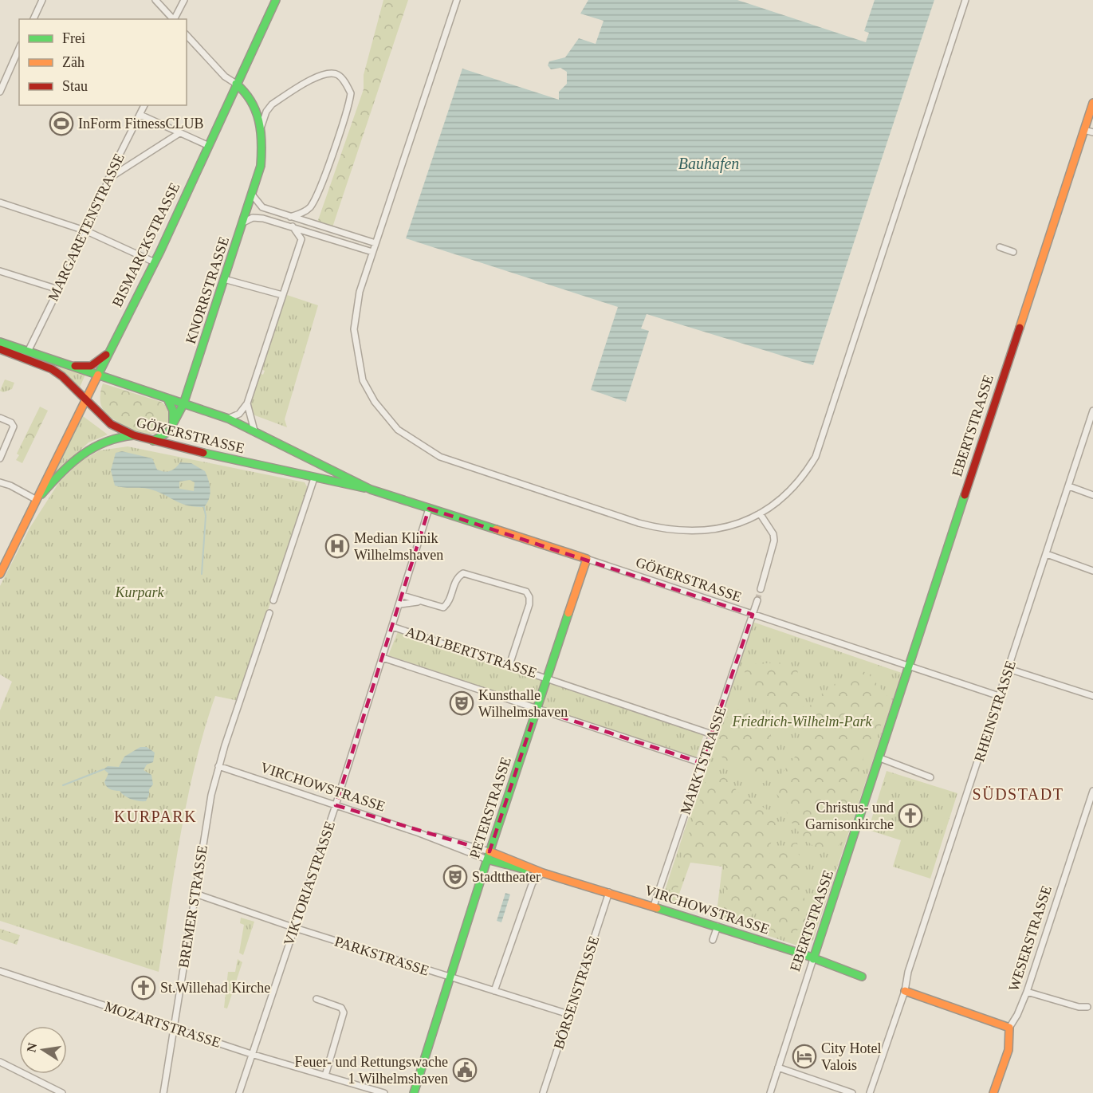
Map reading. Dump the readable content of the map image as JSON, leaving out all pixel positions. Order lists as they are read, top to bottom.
{
  "streets": {
    "main road": [
      "BISMARCKSTRASSE",
      "KNORRSTRASSE",
      "EBERTSTRASSE",
      "GÖKERSTRASSE",
      "VIRCHOWSTRASSE",
      "PETERSTRASSE",
      "WESERSTRASSE"
    ],
    "street": [
      "MARGARETENSTRASSE",
      "ADALBERTSTRASSE",
      "RHEINSTRASSE",
      "MARKTSTRASSE",
      "VIKTORIASTRASSE",
      "BREMER STRASSE",
      "PARKSTRASSE",
      "BÖRSENSTRASSE",
      "MOZARTSTRASSE"
    ]
  },
  "crossings": [
    ["MARGARETENSTRASSE", "GÖKERSTRASSE"],
    ["BISMARCKSTRASSE", "GÖKERSTRASSE"],
    ["KNORRSTRASSE", "GÖKERSTRASSE"],
    ["EBERTSTRASSE", "GÖKERSTRASSE"],
    ["EBERTSTRASSE", "VIRCHOWSTRASSE"],
    ["GÖKERSTRASSE", "RHEINSTRASSE"],
    ["GÖKERSTRASSE", "MARKTSTRASSE"],
    ["GÖKERSTRASSE", "PETERSTRASSE"],
    ["GÖKERSTRASSE", "VIKTORIASTRASSE"],
    ["ADALBERTSTRASSE", "MARKTSTRASSE"],
    ["ADALBERTSTRASSE", "PETERSTRASSE"],
    ["ADALBERTSTRASSE", "VIKTORIASTRASSE"],
    ["MARKTSTRASSE", "VIRCHOWSTRASSE"],
    ["VIRCHOWSTRASSE", "PETERSTRASSE"],
    ["VIRCHOWSTRASSE", "VIKTORIASTRASSE"],
    ["VIRCHOWSTRASSE", "BREMER STRASSE"],
    ["VIRCHOWSTRASSE", "BÖRSENSTRASSE"],
    ["PETERSTRASSE", "PARKSTRASSE"],
    ["VIKTORIASTRASSE", "PARKSTRASSE"],
    ["VIKTORIASTRASSE", "MOZARTSTRASSE"],
    ["BREMER STRASSE", "PARKSTRASSE"],
    ["BREMER STRASSE", "MOZARTSTRASSE"],
    ["PARKSTRASSE", "BÖRSENSTRASSE"]
  ],
  "districts": ["SÜDSTADT", "KURPARK"],
  "water": ["Bauhafen"],
  "parks": ["Kurpark", "Friedrich-Wilhelm-Park"],
  "places": {
    "sports": ["InForm FitnessCLUB"],
    "hospital": ["Median Klinik Wilhelmshaven"],
    "theatre": ["Kunsthalle Wilhelmshaven", "Stadttheater"],
    "church": ["Christus- und Garnisonkirche", "St.Willehad Kirche"],
    "hotel": ["City Hotel Valois"],
    "public building": ["Feuer- und Rettungswache 1 Wilhelmshaven"]
  },
  "legend": ["Frei", "Zäh", "Stau"],
  "north": "left"
}
